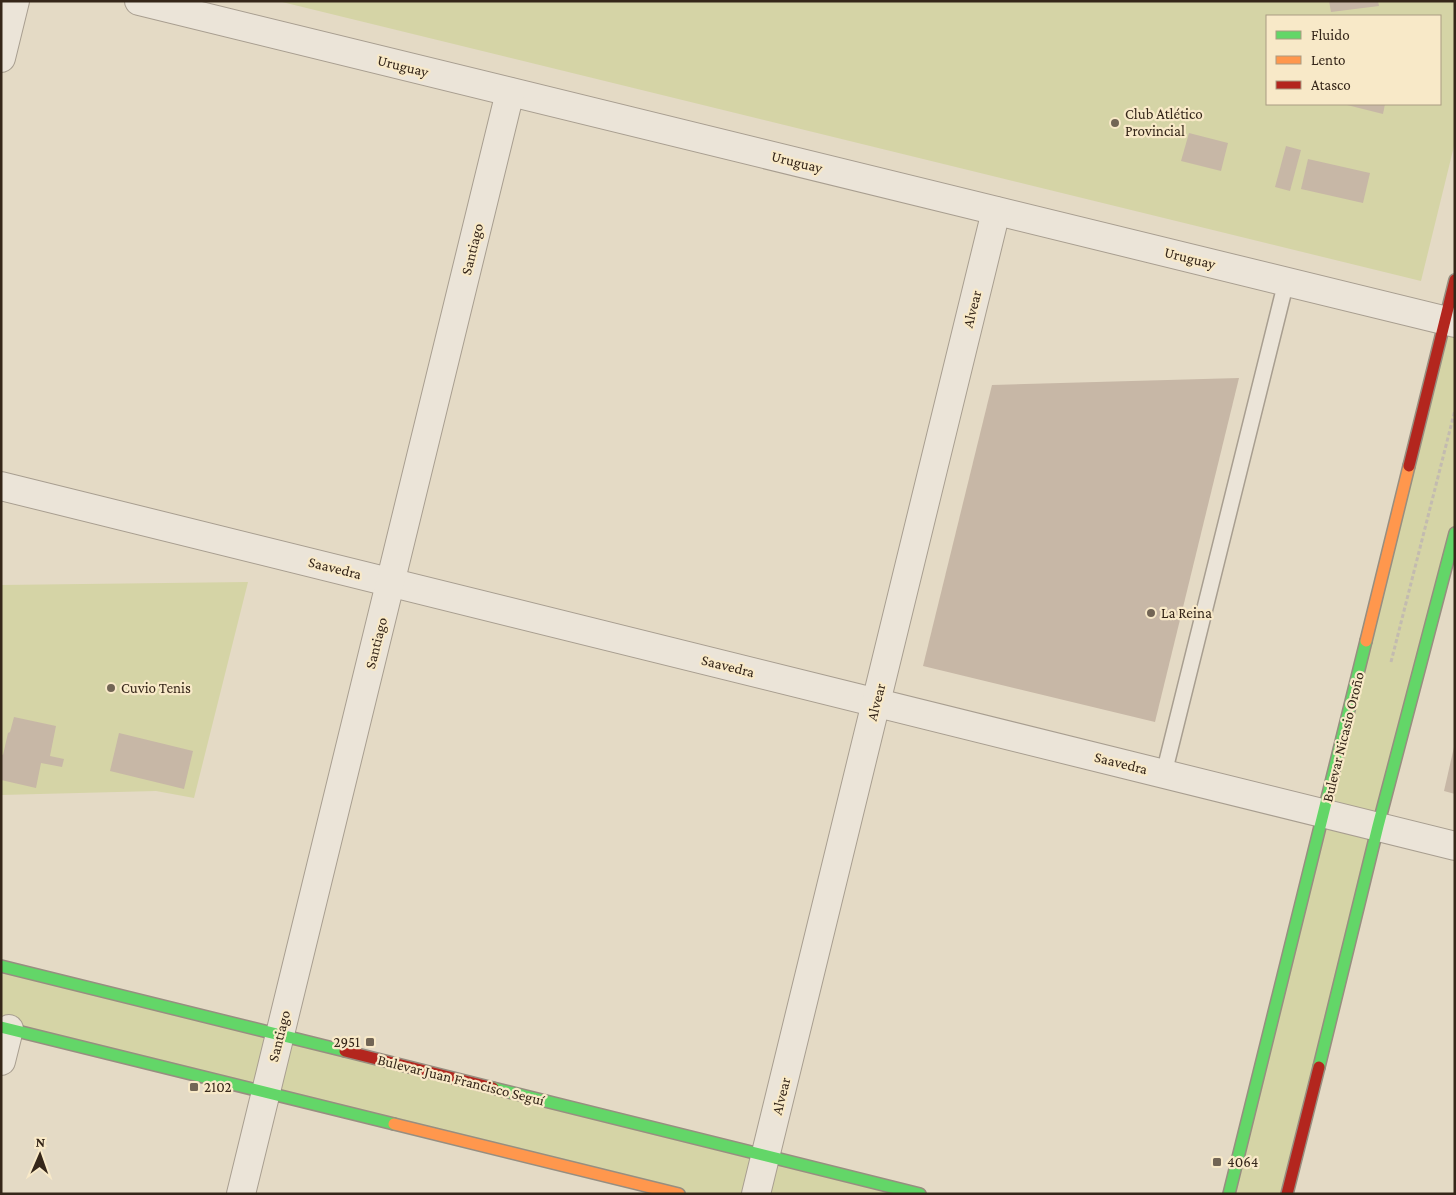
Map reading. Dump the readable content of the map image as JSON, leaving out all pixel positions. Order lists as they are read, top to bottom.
{
  "streets": {
    "main road": ["Bulevar Nicasio Oroño", "Bulevar Juan Francisco Seguí"],
    "street": [
      "Uruguay",
      "Santiago",
      "Alvear",
      "Saavedra"
    ]
  },
  "crossings": [
    ["Uruguay", "Santiago"],
    ["Uruguay", "Alvear"],
    ["Uruguay", "Bulevar Nicasio Oroño"],
    ["Santiago", "Saavedra"],
    ["Santiago", "Bulevar Juan Francisco Seguí"],
    ["Alvear", "Saavedra"],
    ["Alvear", "Bulevar Juan Francisco Seguí"],
    ["Saavedra", "Bulevar Nicasio Oroño"]
  ],
  "places": {
    "other": ["Club Atlético Provincial", "La Reina", "Cuvio Tenis"],
    "transit": ["2951", "2102", "4064"]
  },
  "legend": ["Fluido", "Lento", "Atasco"],
  "north": "top"
}
